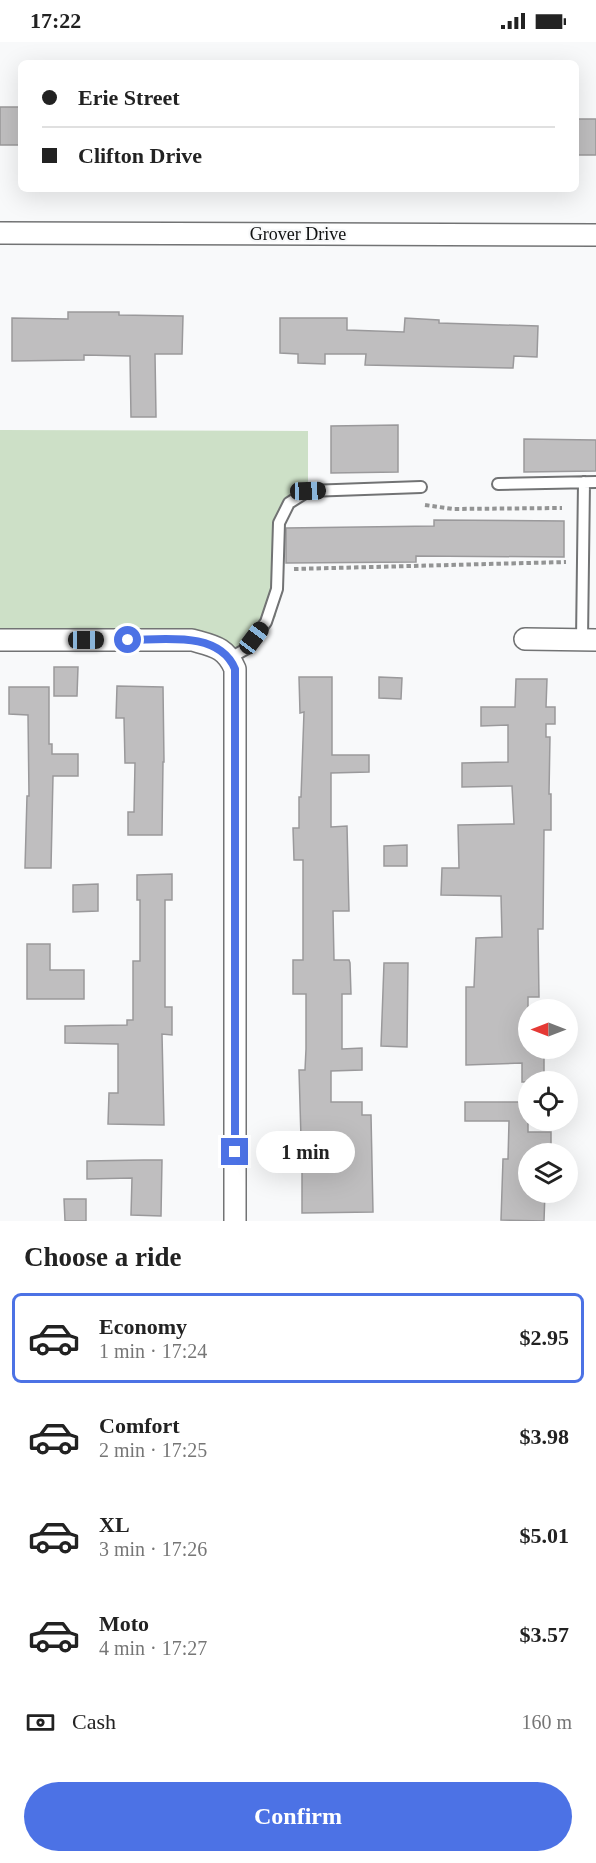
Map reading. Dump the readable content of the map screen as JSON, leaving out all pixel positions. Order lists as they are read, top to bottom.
{
  "streets": {
    "street": ["Grover Drive"]
  },
  "north": "left",
  "page": {
    "status": "17:22",
    "banner": ["Erie Street", "Clifton Drive"],
    "bubble": "1 min",
    "heading": "Choose a ride",
    "list": [
      {
        "name": "Economy",
        "note": "1 min · 17:24",
        "value": "$2.95"
      },
      {
        "name": "Comfort",
        "note": "2 min · 17:25",
        "value": "$3.98"
      },
      {
        "name": "XL",
        "note": "3 min · 17:26",
        "value": "$5.01"
      },
      {
        "name": "Moto",
        "note": "4 min · 17:27",
        "value": "$3.57"
      }
    ],
    "pay": ["Cash", "160 m"],
    "buttons": "Confirm"
  }
}
